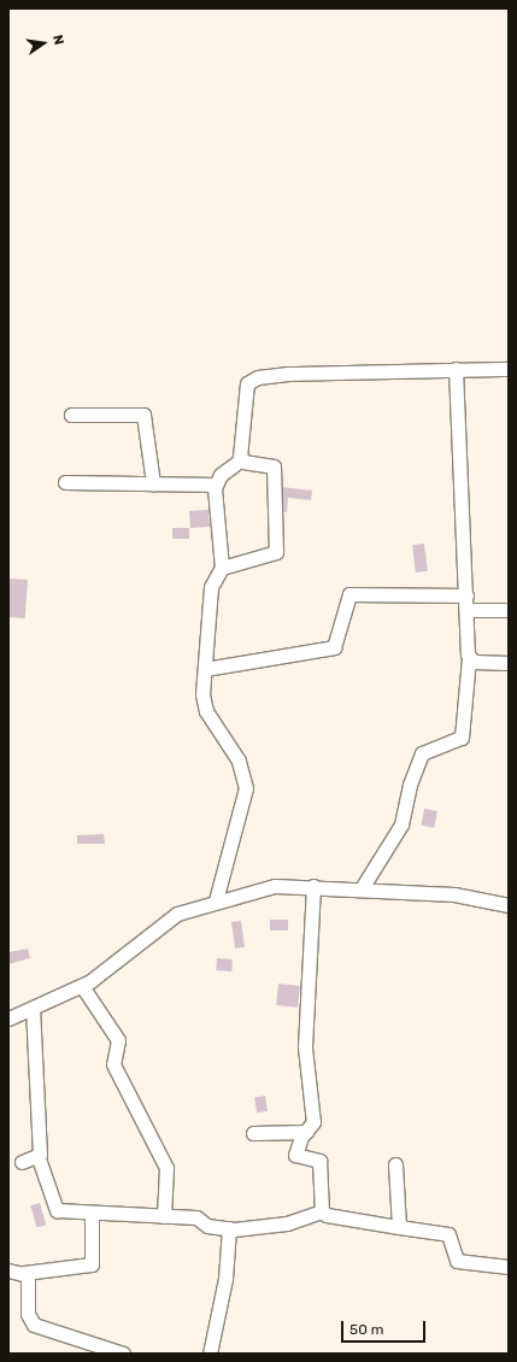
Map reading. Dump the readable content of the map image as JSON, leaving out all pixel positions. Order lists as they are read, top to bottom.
{
  "scale_bar": "50 m",
  "north": "right"
}
